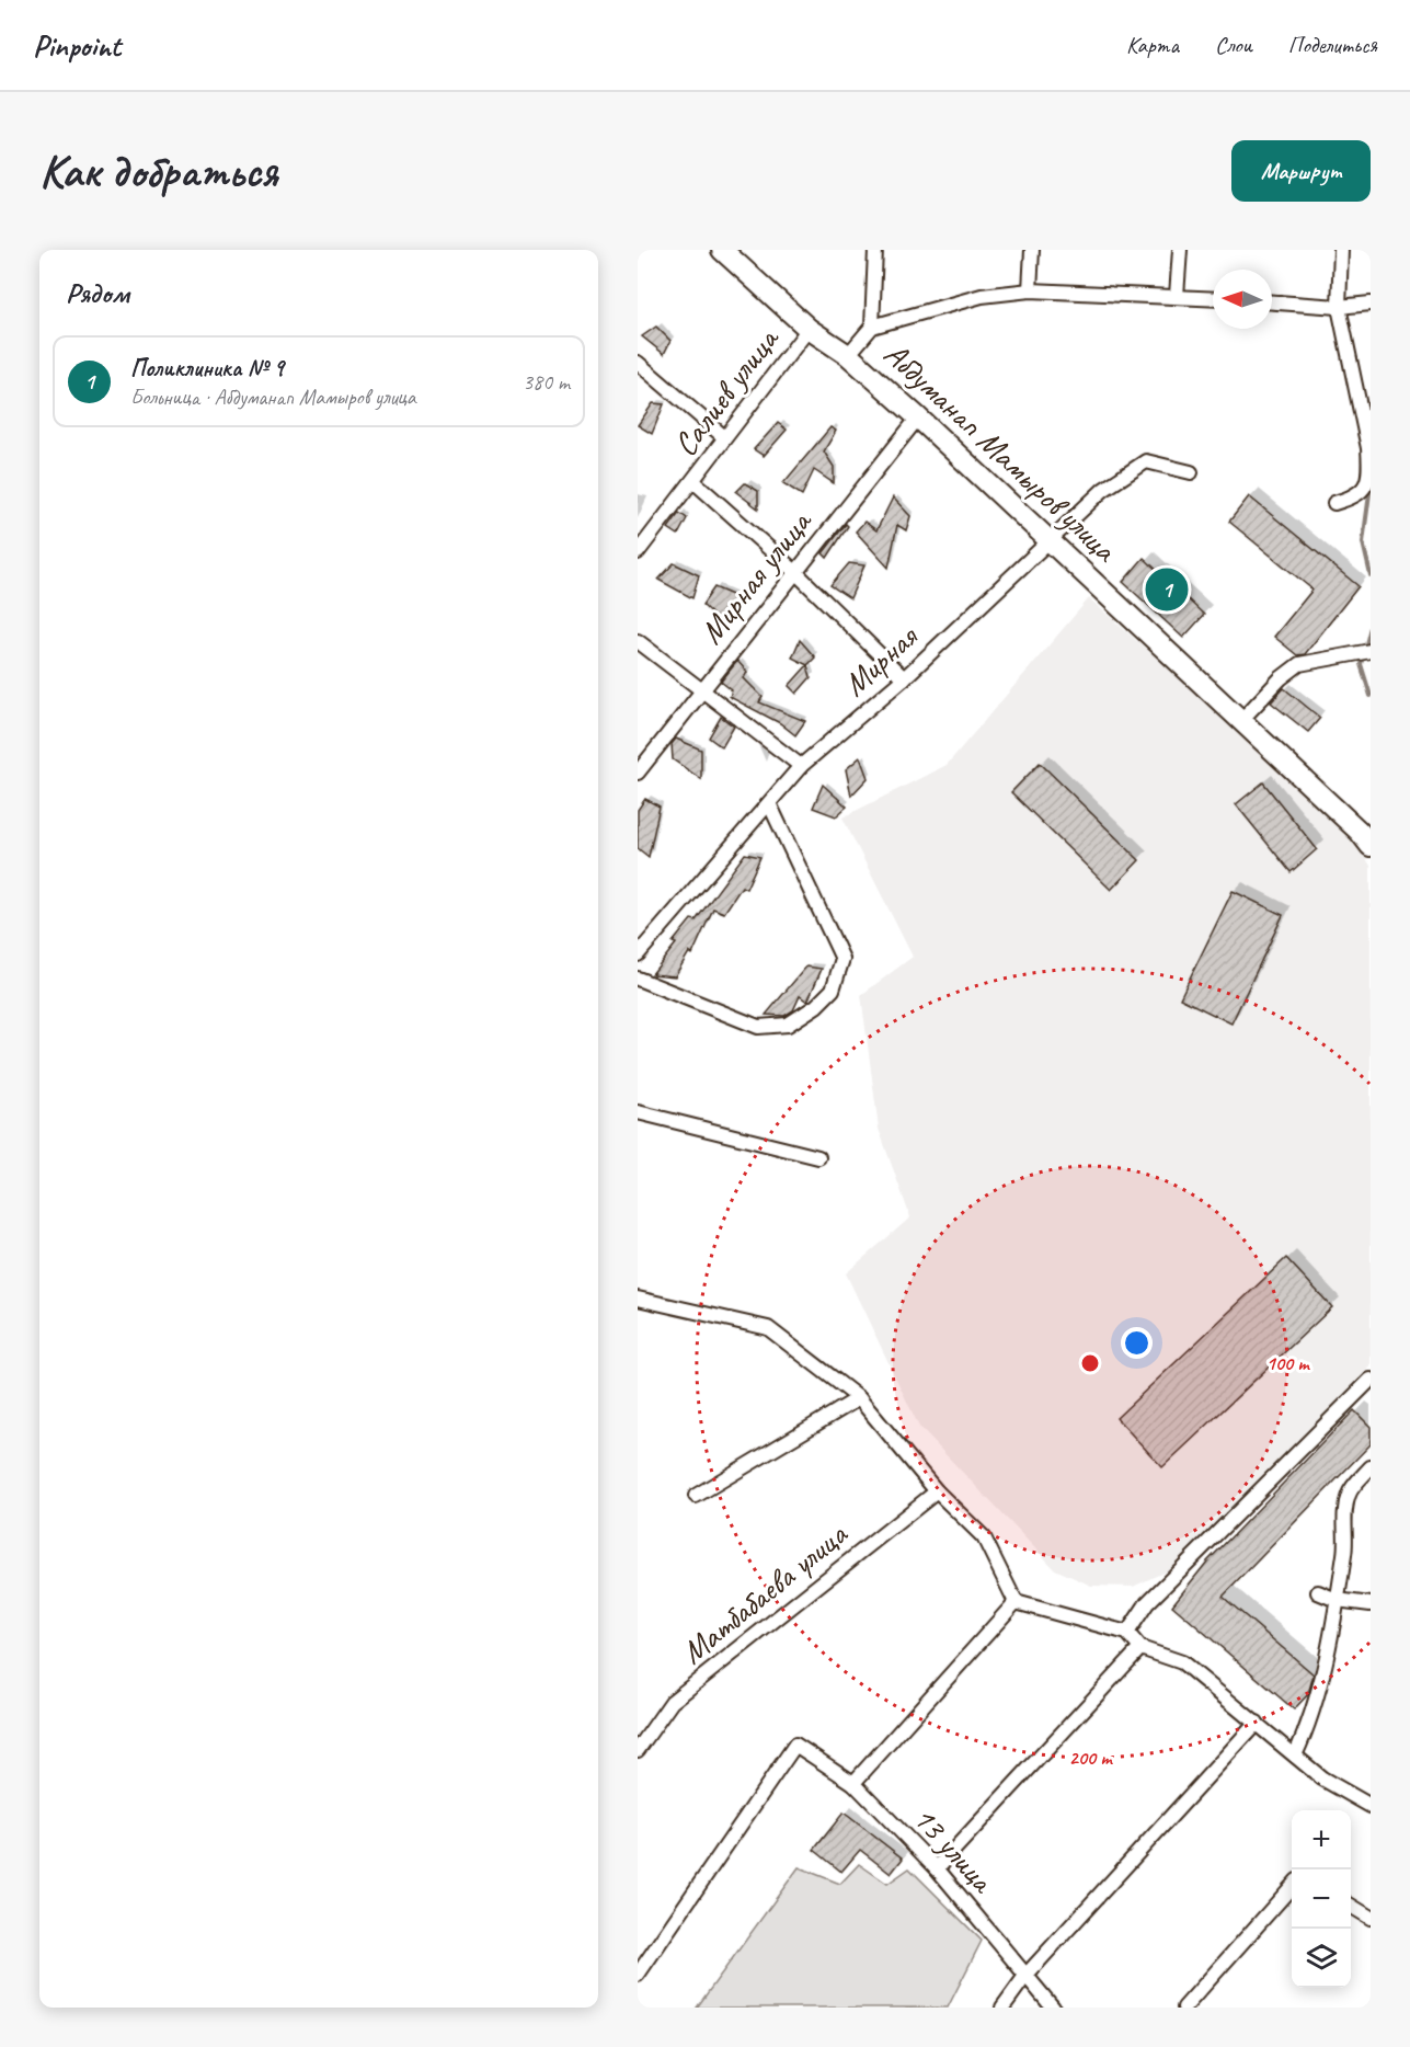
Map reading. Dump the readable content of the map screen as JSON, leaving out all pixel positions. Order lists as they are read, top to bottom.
{
  "streets": {
    "main road": ["Абдуманап Мамыров улица"],
    "street": [
      "Салиев улица",
      "Мирная улица",
      "Мирная",
      "Матбабаева улица",
      "13 улица"
    ]
  },
  "crossings": [
    ["Салиев улица", "Абдуманап Мамыров улица"],
    ["Абдуманап Мамыров улица", "Мирная улица"],
    ["Абдуманап Мамыров улица", "Мирная"]
  ],
  "north": "left",
  "page": {
    "header": "Pinpoint",
    "nav": ["Карта", "Слои", "Поделиться"],
    "buttons": "Маршрут",
    "title": "Как добраться",
    "heading": "Рядом",
    "list": [
      {
        "mark": "1",
        "name": "Поликлиника № 9",
        "note": "Больница · Абдуманап Мамыров улица",
        "value": "380 m"
      }
    ],
    "pins": "1",
    "map_buttons": ["+", "−"]
  },
  "rings": ["100 m", "200 m"]
}
